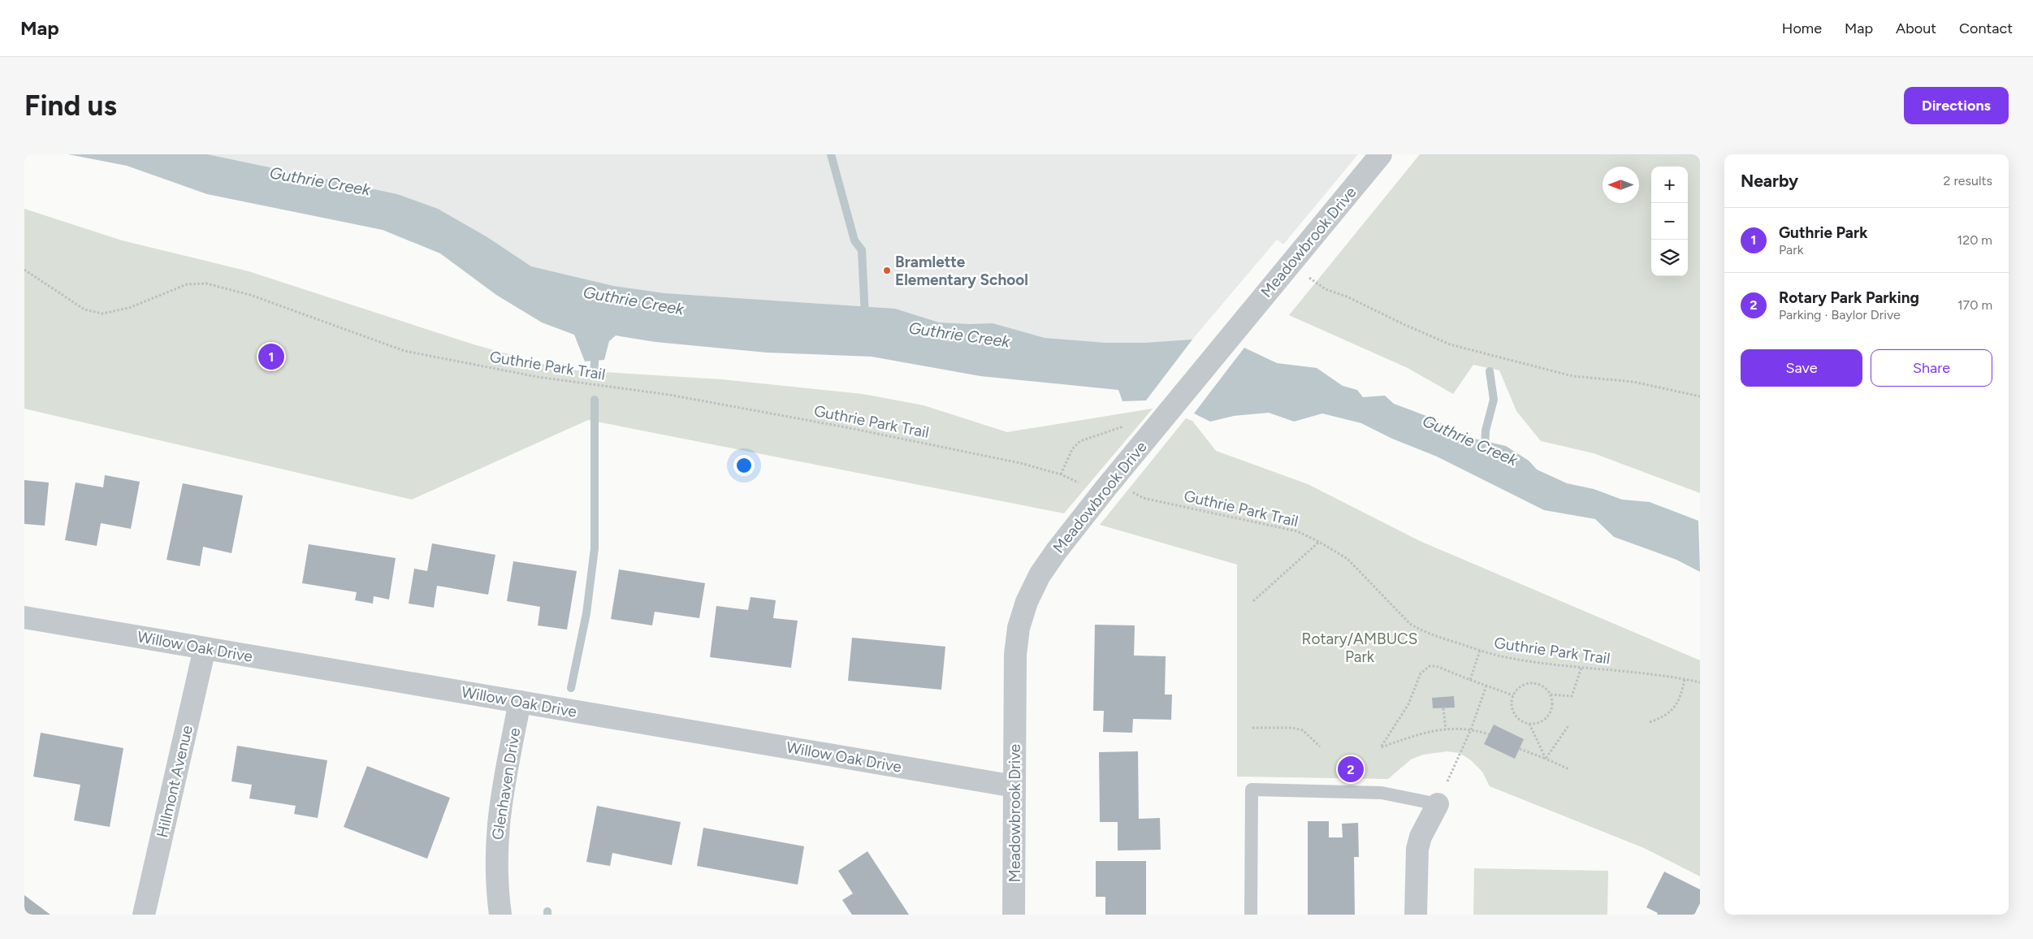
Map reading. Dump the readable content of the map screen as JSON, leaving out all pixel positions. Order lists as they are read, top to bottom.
{
  "streets": {
    "street": [
      "Meadowbrook Drive",
      "Willow Oak Drive",
      "Hillmont Avenue",
      "Glenhaven Drive"
    ],
    "path": ["Guthrie Park Trail"]
  },
  "crossings": [
    ["Meadowbrook Drive", "Willow Oak Drive"],
    ["Willow Oak Drive", "Hillmont Avenue"],
    ["Willow Oak Drive", "Glenhaven Drive"]
  ],
  "water": ["Guthrie Creek"],
  "parks": ["Rotary/AMBUCS Park"],
  "places": ["Bramlette Elementary School"],
  "north": "left",
  "page": {
    "header": "Map",
    "nav": [
      "Home",
      "Map",
      "About",
      "Contact"
    ],
    "buttons": [
      "Directions",
      ["Save", "Share"]
    ],
    "title": "Find us",
    "heading": ["Nearby", "2 results"],
    "map_buttons": ["+", "−"],
    "list": [
      {
        "mark": "1",
        "name": "Guthrie Park",
        "note": "Park",
        "value": "120 m"
      },
      {
        "mark": "2",
        "name": "Rotary Park Parking",
        "note": "Parking · Baylor Drive",
        "value": "170 m"
      }
    ],
    "pins": ["1", "2"]
  }
}
